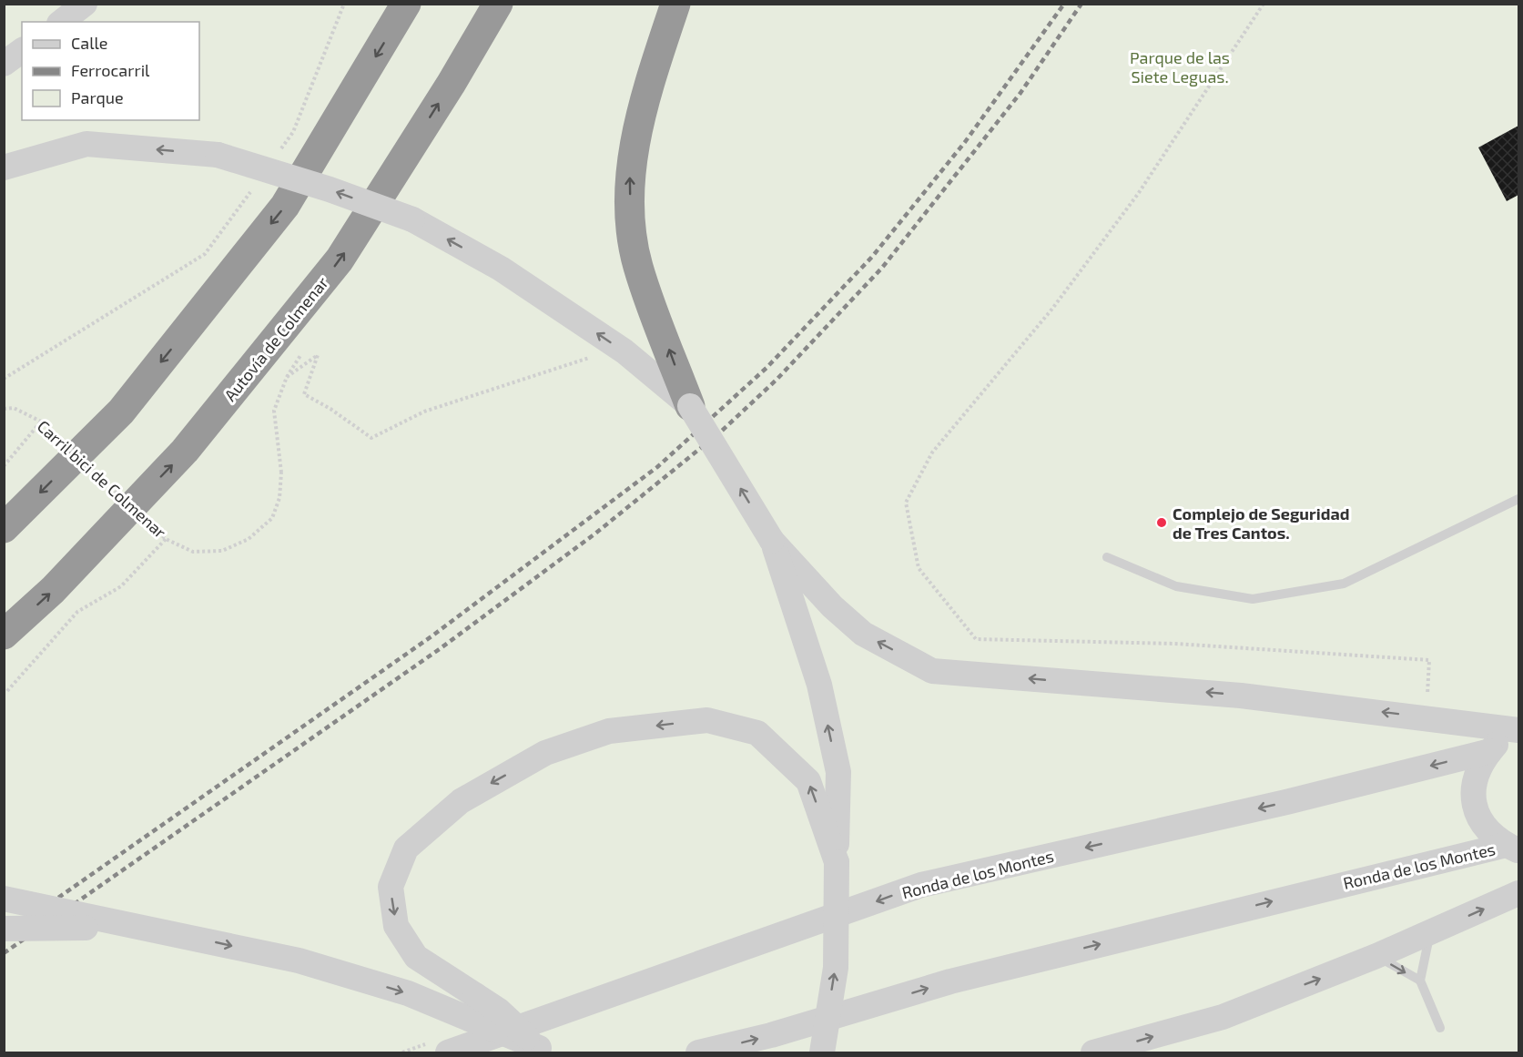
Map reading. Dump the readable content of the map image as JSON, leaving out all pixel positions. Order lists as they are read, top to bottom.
{
  "streets": {
    "highway": ["Autovía de Colmenar"],
    "street": ["Ronda de los Montes"],
    "path": ["Carril bici de Colmenar"]
  },
  "parks": ["Parque de las Siete Leguas."],
  "places": ["Complejo de Seguridad de Tres Cantos."],
  "legend": ["Calle", "Ferrocarril", "Parque"]
}
